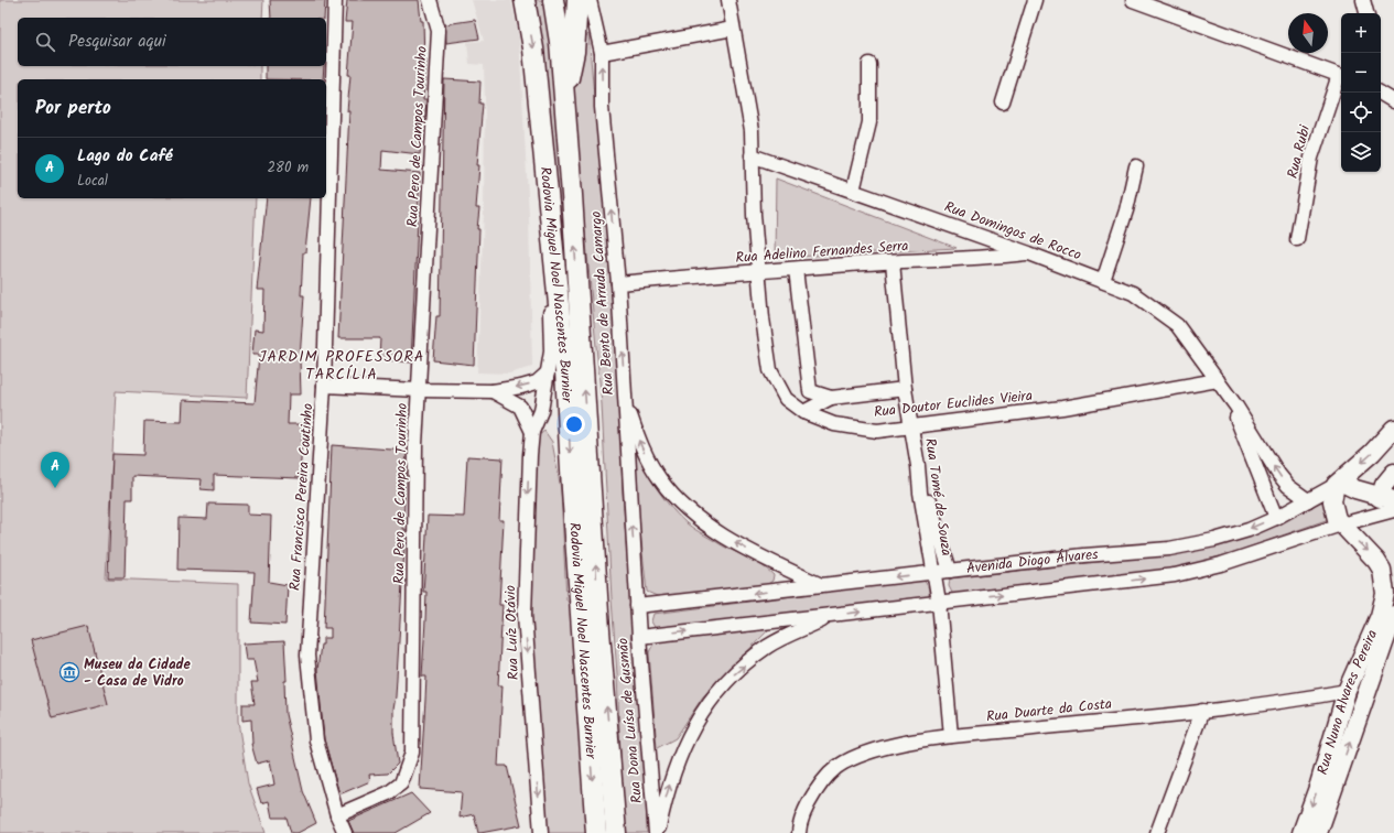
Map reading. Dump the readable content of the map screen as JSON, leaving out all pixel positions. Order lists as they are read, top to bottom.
{
  "streets": {
    "highway": ["Rodovia Miguel Noel Nascentes Burnier"],
    "main road": ["Avenida Diogo Álvares", "Rua Nuno Alvares Pereira"],
    "street": [
      "Rua Pero de Campos Tourinho",
      "Rua Rubi",
      "Rua Domingos de Rocco",
      "Rua Adelino Fernandes Serra",
      "Rua Bento de Arruda Camargo",
      "Rua Doutor Euclides Vieira",
      "Rua Francisco Pereira Coutinho",
      "Rua Tomé de Souza",
      "Rua Luíz Otávio",
      "Rua Duarte da Costa",
      "Rua Dona Luísa de Gusmão"
    ]
  },
  "crossings": [
    ["Rua Pero de Campos Tourinho", "Rua Francisco Pereira Coutinho"],
    ["Rua Domingos de Rocco", "Rua Adelino Fernandes Serra"],
    ["Rua Domingos de Rocco", "Rua Doutor Euclides Vieira"],
    ["Rua Domingos de Rocco", "Avenida Diogo Álvares"],
    ["Rua Adelino Fernandes Serra", "Rua Bento de Arruda Camargo"],
    ["Rua Adelino Fernandes Serra", "Rua Doutor Euclides Vieira"],
    ["Rua Adelino Fernandes Serra", "Rua Tomé de Souza"],
    ["Rodovia Miguel Noel Nascentes Burnier", "Rua Luíz Otávio"],
    ["Rua Bento de Arruda Camargo", "Avenida Diogo Álvares"],
    ["Rua Bento de Arruda Camargo", "Rua Dona Luísa de Gusmão"],
    ["Rua Doutor Euclides Vieira", "Rua Tomé de Souza"],
    ["Rua Tomé de Souza", "Avenida Diogo Álvares"],
    ["Rua Tomé de Souza", "Rua Duarte da Costa"],
    ["Avenida Diogo Álvares", "Rua Nuno Alvares Pereira"],
    ["Avenida Diogo Álvares", "Rua Dona Luísa de Gusmão"],
    ["Rua Nuno Alvares Pereira", "Rua Duarte da Costa"]
  ],
  "one_way": ["Rua Bento de Arruda Camargo", "Rua Luíz Otávio"],
  "districts": ["JARDIM PROFESSORA TARCÍLIA"],
  "places": {
    "museum": ["Museu da Cidade - Casa de Vidro"]
  },
  "north": "top",
  "page": {
    "map_buttons": ["+", "−"],
    "search": "Pesquisar aqui",
    "heading": "Por perto",
    "list": [
      {
        "mark": "A",
        "name": "Lago do Café",
        "note": "Local",
        "value": "280 m"
      }
    ],
    "pins": "A"
  }
}
